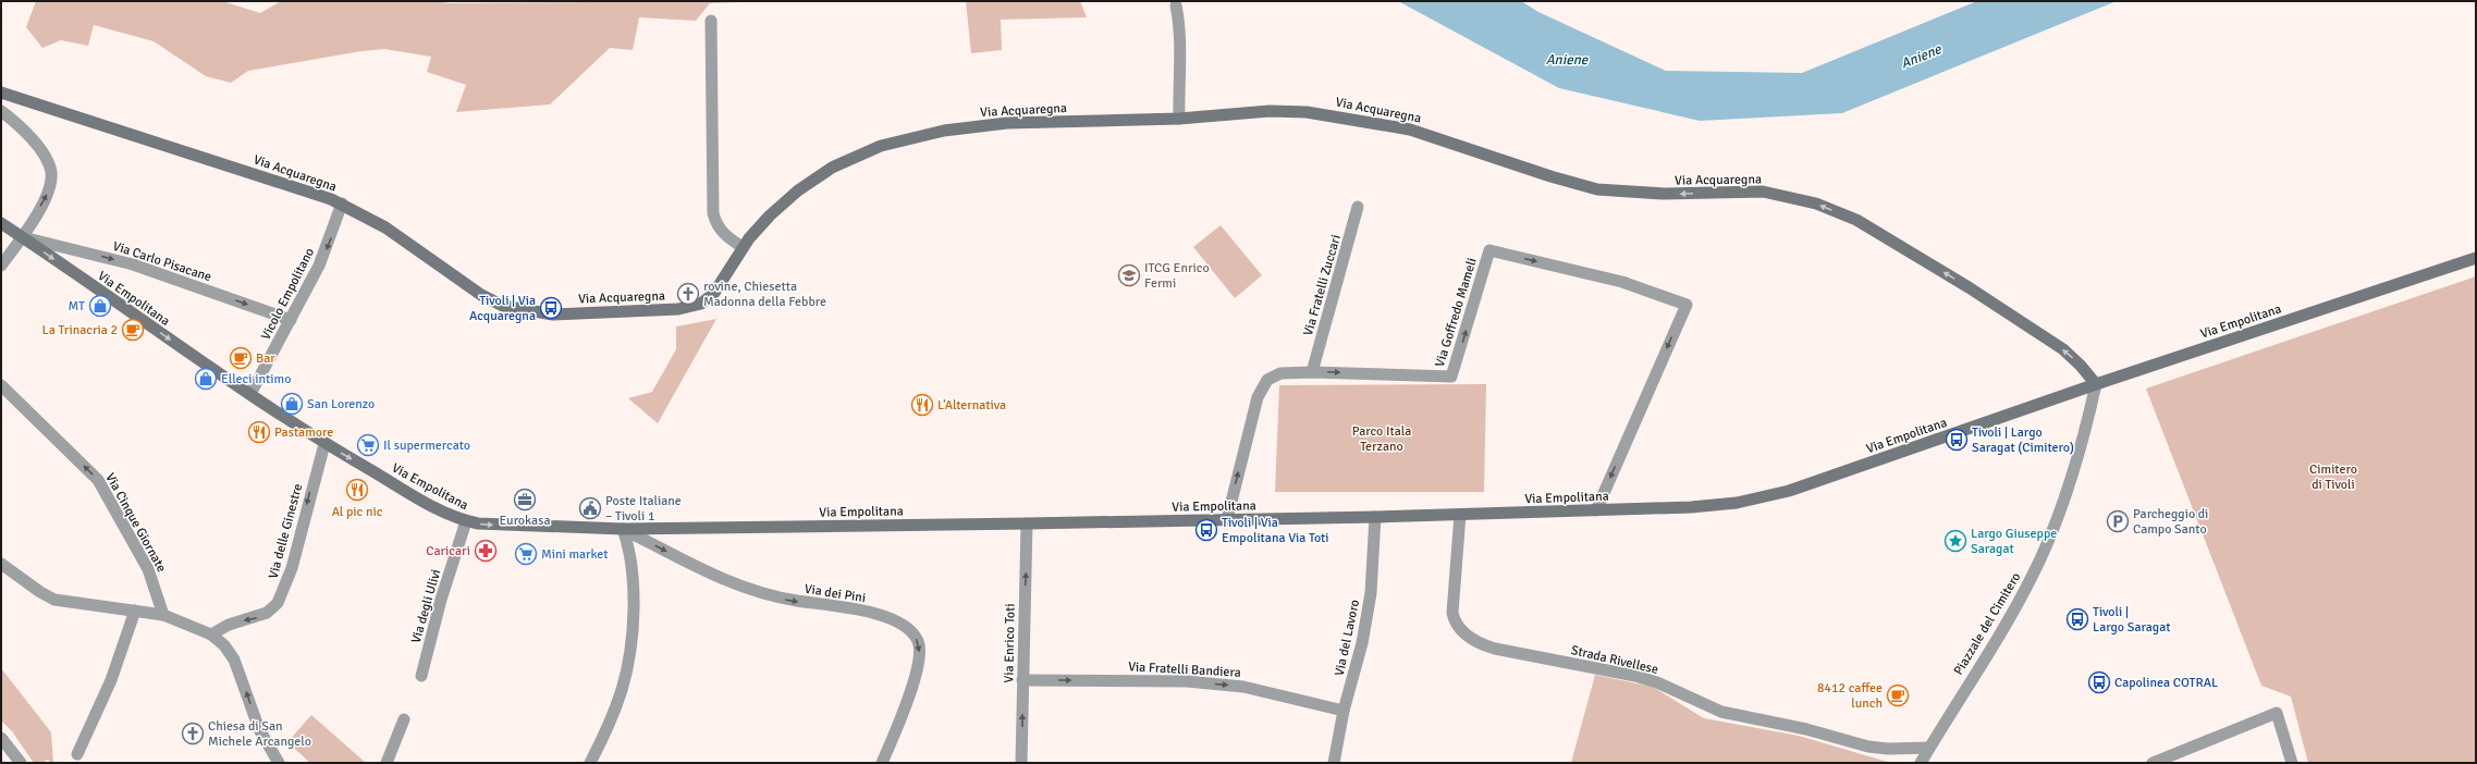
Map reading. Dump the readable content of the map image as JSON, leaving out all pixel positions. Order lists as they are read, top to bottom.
{
  "streets": {
    "main road": ["Via Acquaregna", "Via Empolitana"],
    "street": [
      "Via Carlo Pisacane",
      "Via Fratelli Zuccari",
      "Vicolo Empolitano",
      "Via Goffredo Mameli",
      "Via Cinque Giornate",
      "Via delle Ginestre",
      "Via dei Pini",
      "Via degli Ulivi",
      "Piazzale del Cimitero",
      "Via del Lavoro",
      "Via Enrico Toti",
      "Strada Rivellese",
      "Via Fratelli Bandiera"
    ]
  },
  "crossings": [
    ["Via Acquaregna", "Vicolo Empolitano"],
    ["Via Acquaregna", "Via Empolitana"],
    ["Via Acquaregna", "Piazzale del Cimitero"],
    ["Via Carlo Pisacane", "Vicolo Empolitano"],
    ["Via Carlo Pisacane", "Via Empolitana"],
    ["Via Fratelli Zuccari", "Via Goffredo Mameli"],
    ["Vicolo Empolitano", "Via Empolitana"],
    ["Via Empolitana", "Via Goffredo Mameli"],
    ["Via Empolitana", "Via delle Ginestre"],
    ["Via Empolitana", "Via dei Pini"],
    ["Via Empolitana", "Via degli Ulivi"],
    ["Via Empolitana", "Piazzale del Cimitero"],
    ["Via Empolitana", "Via del Lavoro"],
    ["Via Empolitana", "Via Enrico Toti"],
    ["Via Empolitana", "Strada Rivellese"],
    ["Piazzale del Cimitero", "Strada Rivellese"],
    ["Via del Lavoro", "Via Fratelli Bandiera"],
    ["Via Enrico Toti", "Via Fratelli Bandiera"]
  ],
  "one_way": [
    "Via Acquaregna",
    "Via Carlo Pisacane",
    "Vicolo Empolitano",
    "Via Cinque Giornate",
    "Via delle Ginestre",
    "Via Enrico Toti",
    "Via Fratelli Bandiera"
  ],
  "water": ["Aniene"],
  "parks": ["Parco Itala Terzano", "Cimitero di Tivoli"],
  "places": {
    "school or university": ["ITCG Enrico Fermi"],
    "church": ["rovine, Chiesetta Madonna della Febbre", "Chiesa di San Michele Arcangelo"],
    "shop": ["MT", "Elleci intimo", "San Lorenzo"],
    "bus stop": [
      "Tivoli | Via Acquaregna",
      "Tivoli | Largo Saragat (Cimitero)",
      "Tivoli | Via Empolitana Via Toti",
      "Tivoli | Largo Saragat",
      "Capolinea COTRAL"
    ],
    "cafe": ["La Trinacria 2", "Bar", "8412 caffee lunch"],
    "restaurant": ["L’Alternativa", "Pastamore", "Al pic nic"],
    "supermarket": ["Il supermercato", "Mini market"],
    "office": ["Eurokasa"],
    "public building": ["Poste Italiane – Tivoli 1"],
    "parking": ["Parcheggio di Campo Santo"],
    "place": ["Largo Giuseppe Saragat"],
    "pharmacy": ["Caricari"]
  }
}
